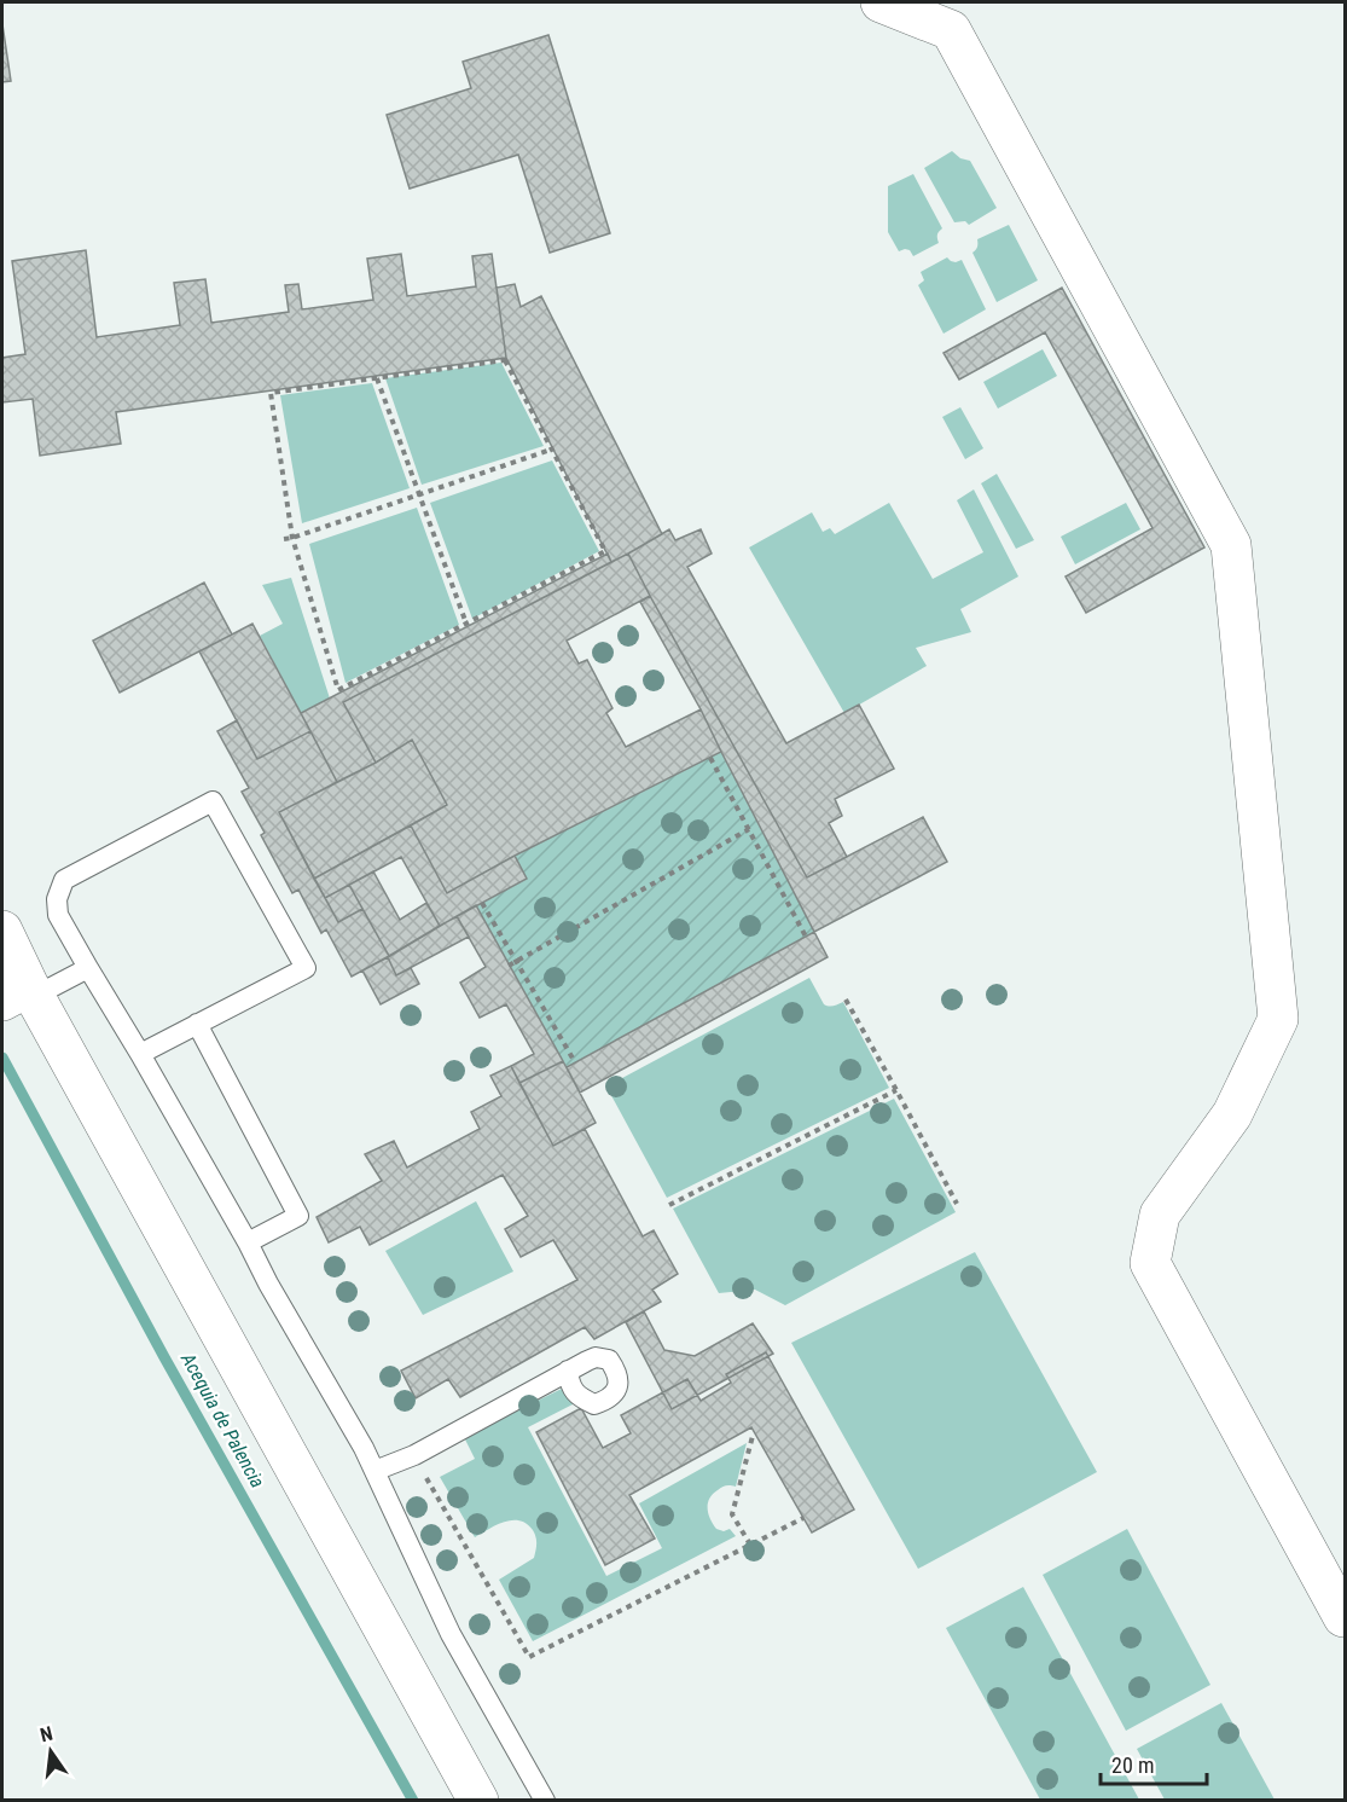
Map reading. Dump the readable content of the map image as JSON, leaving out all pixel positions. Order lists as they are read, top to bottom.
{
  "water": ["Acequia de Palencia"],
  "scale_bar": "20 m",
  "north": "top"
}
